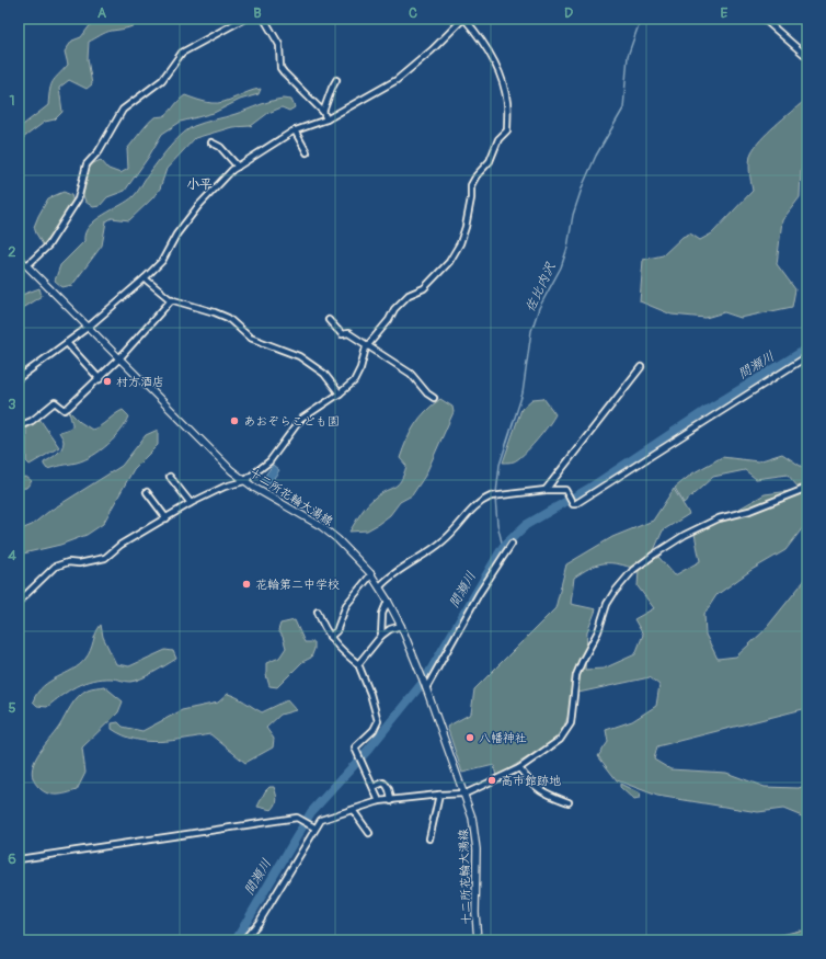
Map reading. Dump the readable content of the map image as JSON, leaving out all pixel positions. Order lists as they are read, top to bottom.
{
  "streets": {
    "main road": ["十二所花輪大湯線"]
  },
  "districts": ["小平"],
  "water": ["佐比内沢", "間瀬川"],
  "places": [
    "村方酒店",
    "あおぞらこども園",
    "花輪第二中学校",
    "八幡神社",
    "高市館跡地"
  ],
  "grid": {
    "columns": [
      "A",
      "B",
      "C",
      "D",
      "E"
    ],
    "rows": [
      "1",
      "2",
      "3",
      "4",
      "5",
      "6"
    ]
  }
}
